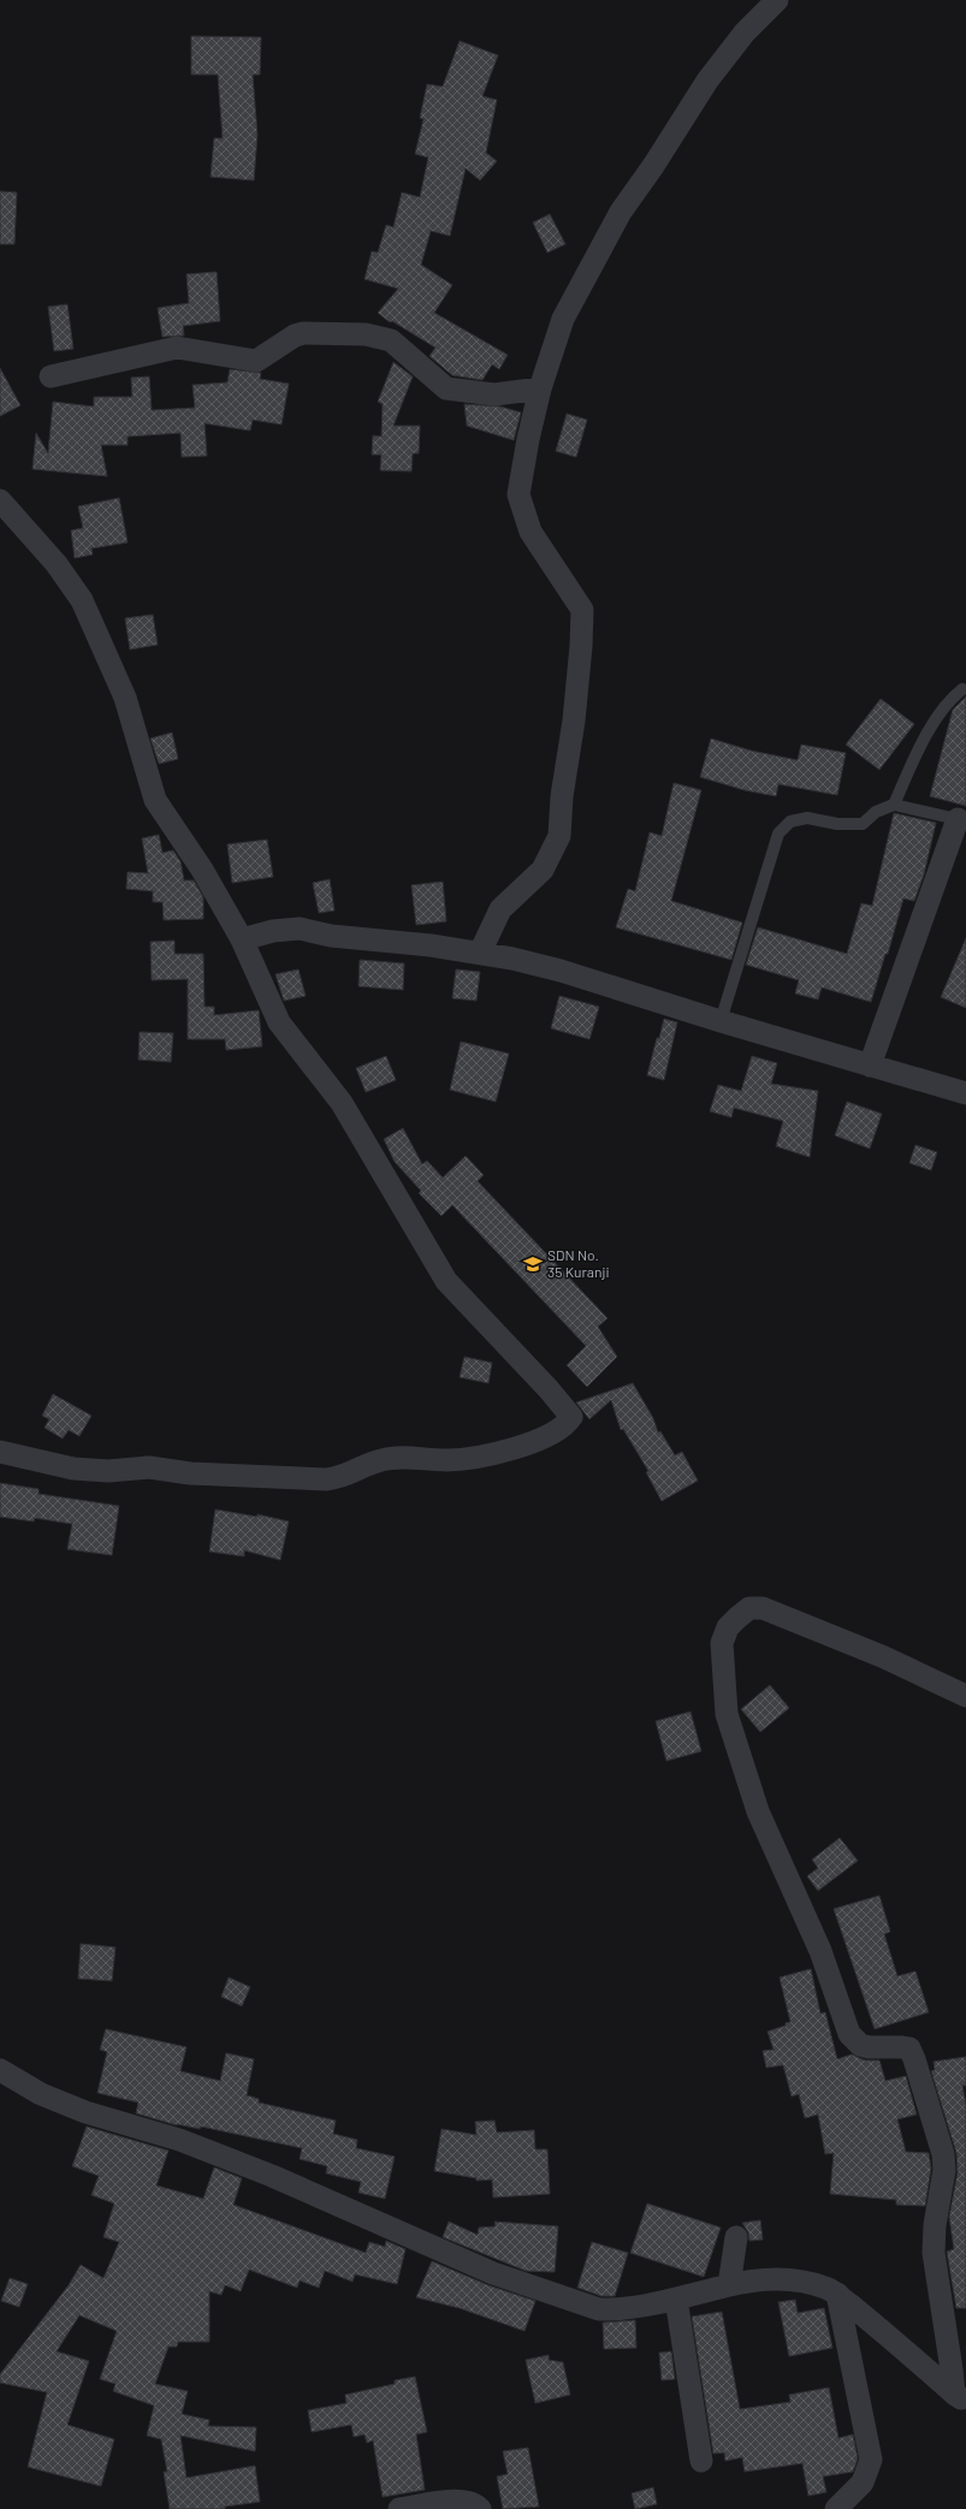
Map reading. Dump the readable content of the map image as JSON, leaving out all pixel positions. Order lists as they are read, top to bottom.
{
  "places": {
    "school or university": ["SDN No. 35 Kuranji"]
  }
}
